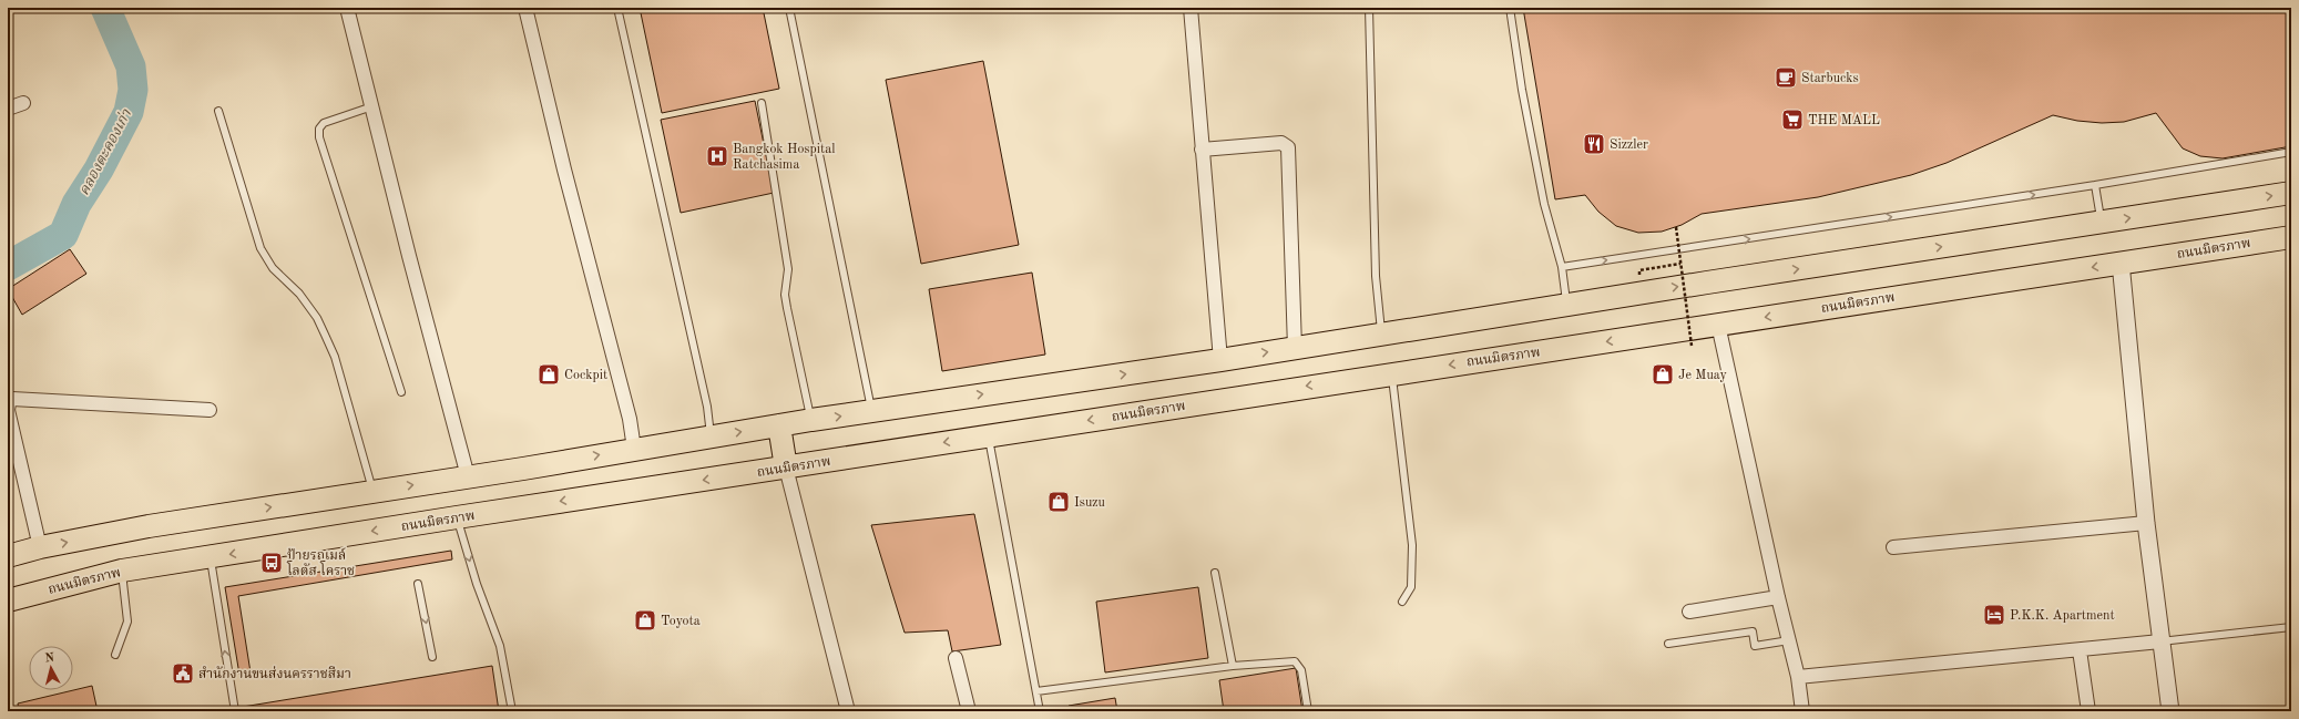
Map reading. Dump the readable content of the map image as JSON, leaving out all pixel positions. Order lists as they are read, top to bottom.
{
  "streets": {
    "highway": ["ถนนมิตรภาพ"]
  },
  "water": ["คลองตะคองเก่า"],
  "places": {
    "cafe": ["Starbucks"],
    "supermarket": ["THE MALL"],
    "restaurant": ["Sizzler"],
    "hospital": ["Bangkok Hospital Ratchasima"],
    "shop": [
      "Cockpit",
      "Je Muay",
      "Isuzu",
      "Toyota"
    ],
    "bus stop": ["ป้ายรถเมล์ โลตัส โคราช"],
    "hotel": ["P.K.K. Apartment"],
    "public building": ["สำนักงานขนส่งนครราชสีมา"]
  },
  "north": "top"
}
